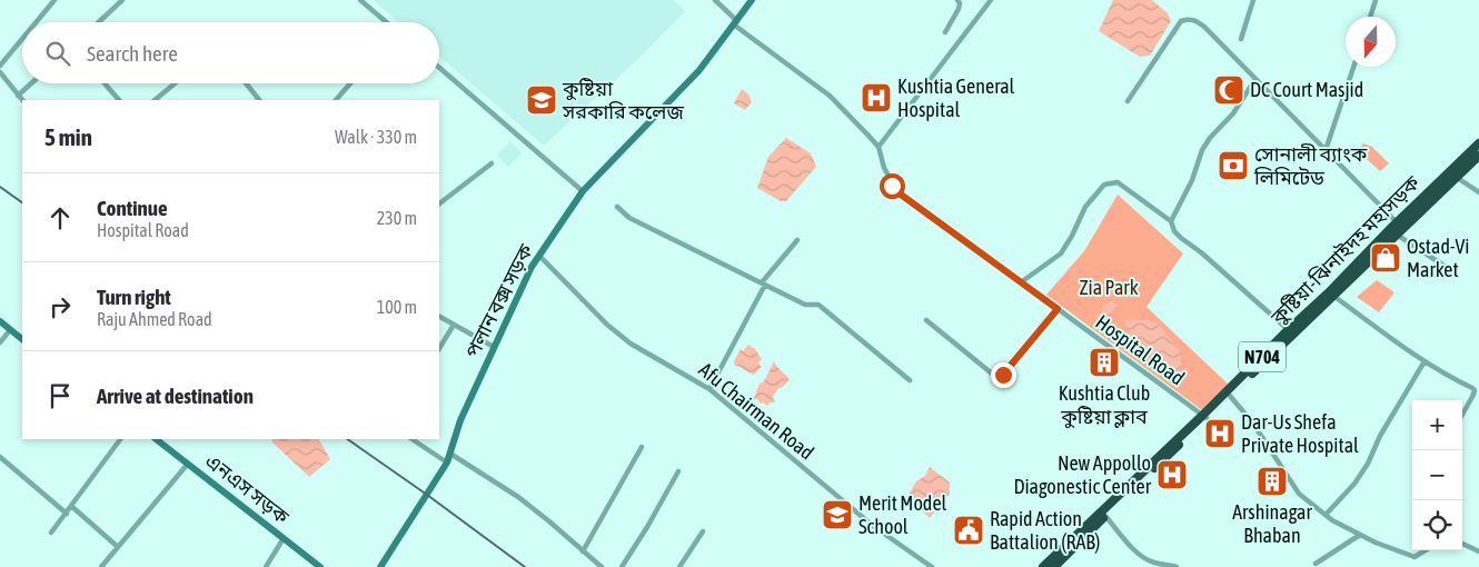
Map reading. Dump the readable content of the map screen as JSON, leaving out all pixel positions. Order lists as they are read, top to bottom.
{
  "streets": {
    "highway": ["কুষ্টিয়া-ঝিনাইদহ মহাসড়ক", "N704"],
    "main road": ["পলান বক্স সড়ক", "এনএস সড়ক"],
    "street": ["Hospital Road", "Afu Chairman Road"]
  },
  "crossings": [
    ["কুষ্টিয়া-ঝিনাইদহ মহাসড়ক", "Hospital Road"],
    ["পলান বক্স সড়ক", "Hospital Road"],
    ["পলান বক্স সড়ক", "Afu Chairman Road"]
  ],
  "parks": ["Zia Park"],
  "places": {
    "mosque": ["DC Court Masjid"],
    "hospital": ["Kushtia General Hospital", "Dar-Us Shefa Private Hospital", "New Appollo Diagonestic Center"],
    "school or university": ["কুষ্টিয়া সরকারি কলেজ", "Merit Model School"],
    "bank": ["সোনালী ব্যাংক লিমিটেড"],
    "shop": ["Ostad-Vi Market"],
    "building": ["Kushtia Club কুষ্টিয়া ক্লাব", "Arshinagar Bhaban"],
    "public building": ["Rapid Action Battalion (RAB)"]
  },
  "north": "bottom",
  "page": {
    "search": "Search here",
    "heading": ["5 min", "Walk · 330 m"],
    "list": [
      ["Continue", "Hospital Road", "230 m"],
      ["Turn right", "Raju Ahmed Road", "100 m"],
      "Arrive at destination"
    ],
    "map_buttons": ["+", "−"]
  }
}
